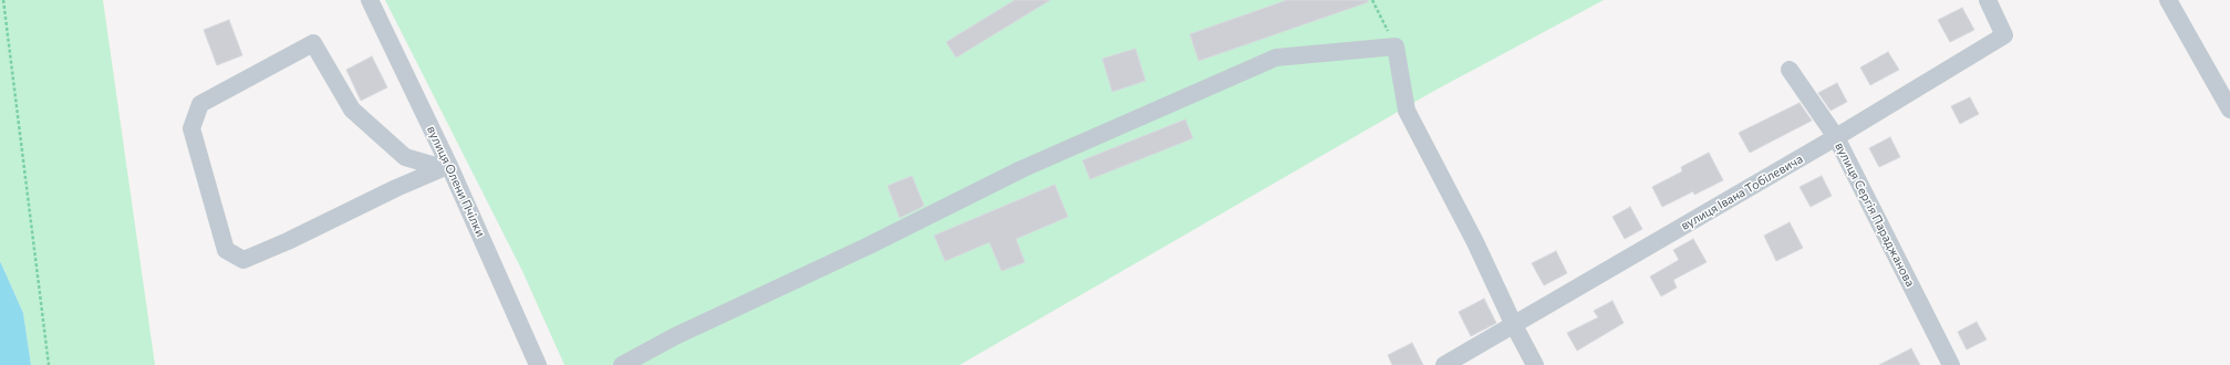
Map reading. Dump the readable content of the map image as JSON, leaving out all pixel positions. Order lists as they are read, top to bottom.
{
  "streets": {
    "street": ["вулиця Олени Пчілки", "вулиця Івана Тобілевича", "вулиця Сергія Параджанова"]
  },
  "crossings": [
    ["вулиця Івана Тобілевича", "вулиця Сергія Параджанова"]
  ]
}
